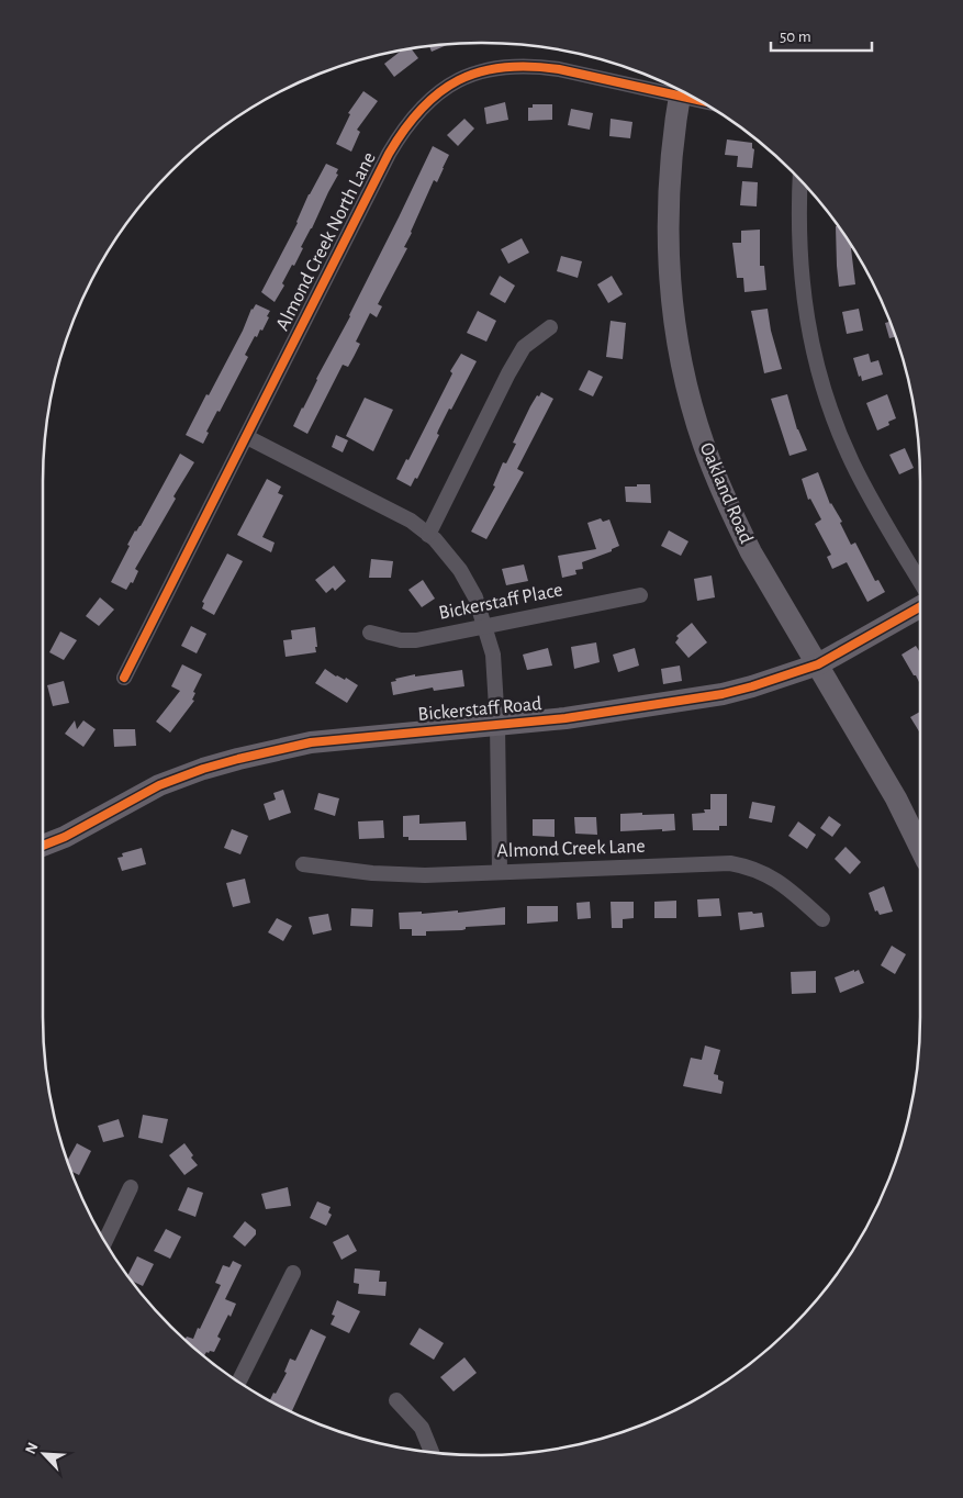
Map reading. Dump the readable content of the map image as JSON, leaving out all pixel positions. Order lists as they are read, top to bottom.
{
  "streets": {
    "street": [
      "Almond Creek North Lane",
      "Oakland Road",
      "Bickerstaff Place",
      "Bickerstaff Road",
      "Almond Creek Lane"
    ]
  },
  "crossings": [
    ["Oakland Road", "Bickerstaff Road"]
  ],
  "scale_bar": "50 m",
  "north": "top left"
}
